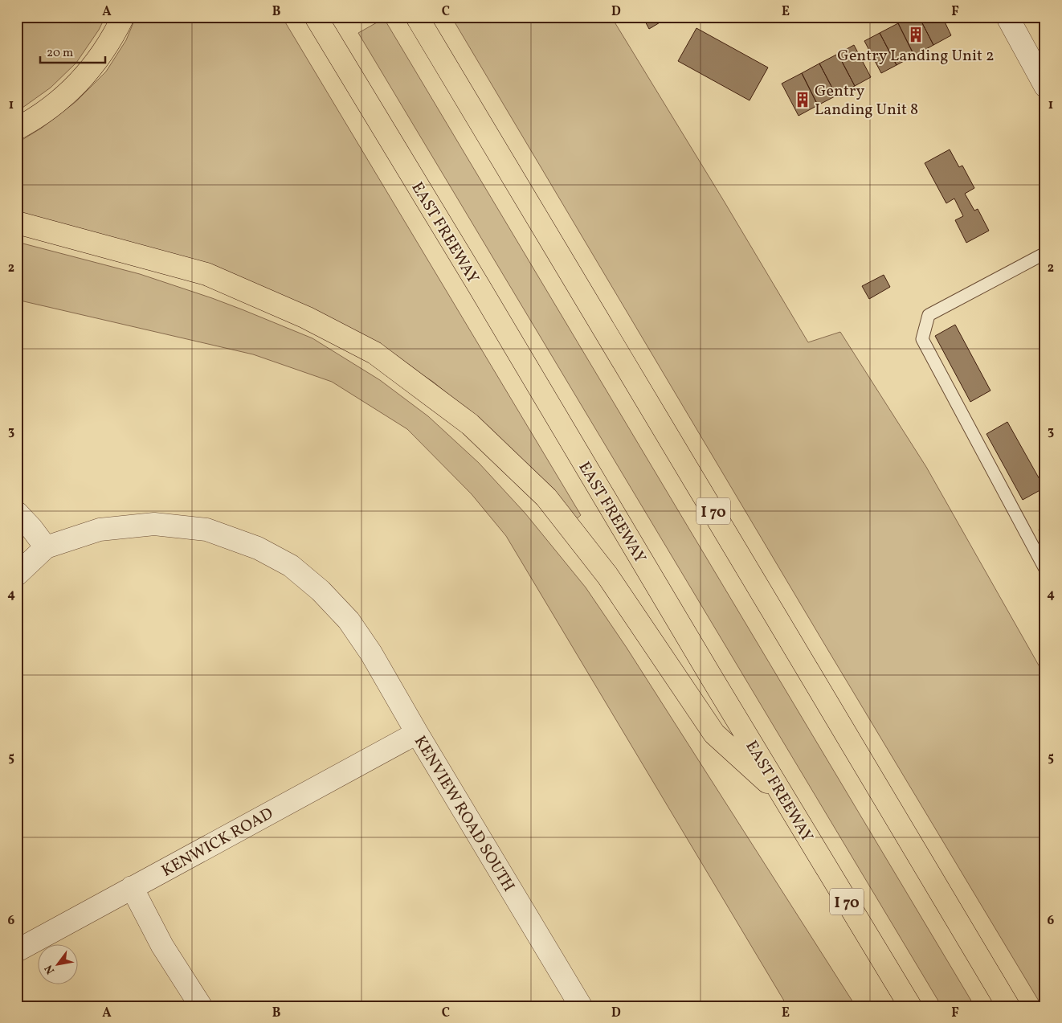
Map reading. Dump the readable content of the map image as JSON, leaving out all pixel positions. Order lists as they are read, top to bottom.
{
  "streets": {
    "highway": ["EAST FREEWAY", "I 70"],
    "street": ["KENVIEW ROAD SOUTH", "KENWICK ROAD"]
  },
  "crossings": [
    ["KENVIEW ROAD SOUTH", "KENWICK ROAD"]
  ],
  "places": {
    "building": ["Gentry Landing Unit 2", "Gentry Landing Unit 8"]
  },
  "scale_bar": "20 m",
  "north": "bottom left",
  "grid": {
    "columns": [
      "A",
      "B",
      "C",
      "D",
      "E",
      "F"
    ],
    "rows": [
      "1",
      "2",
      "3",
      "4",
      "5",
      "6"
    ]
  }
}
